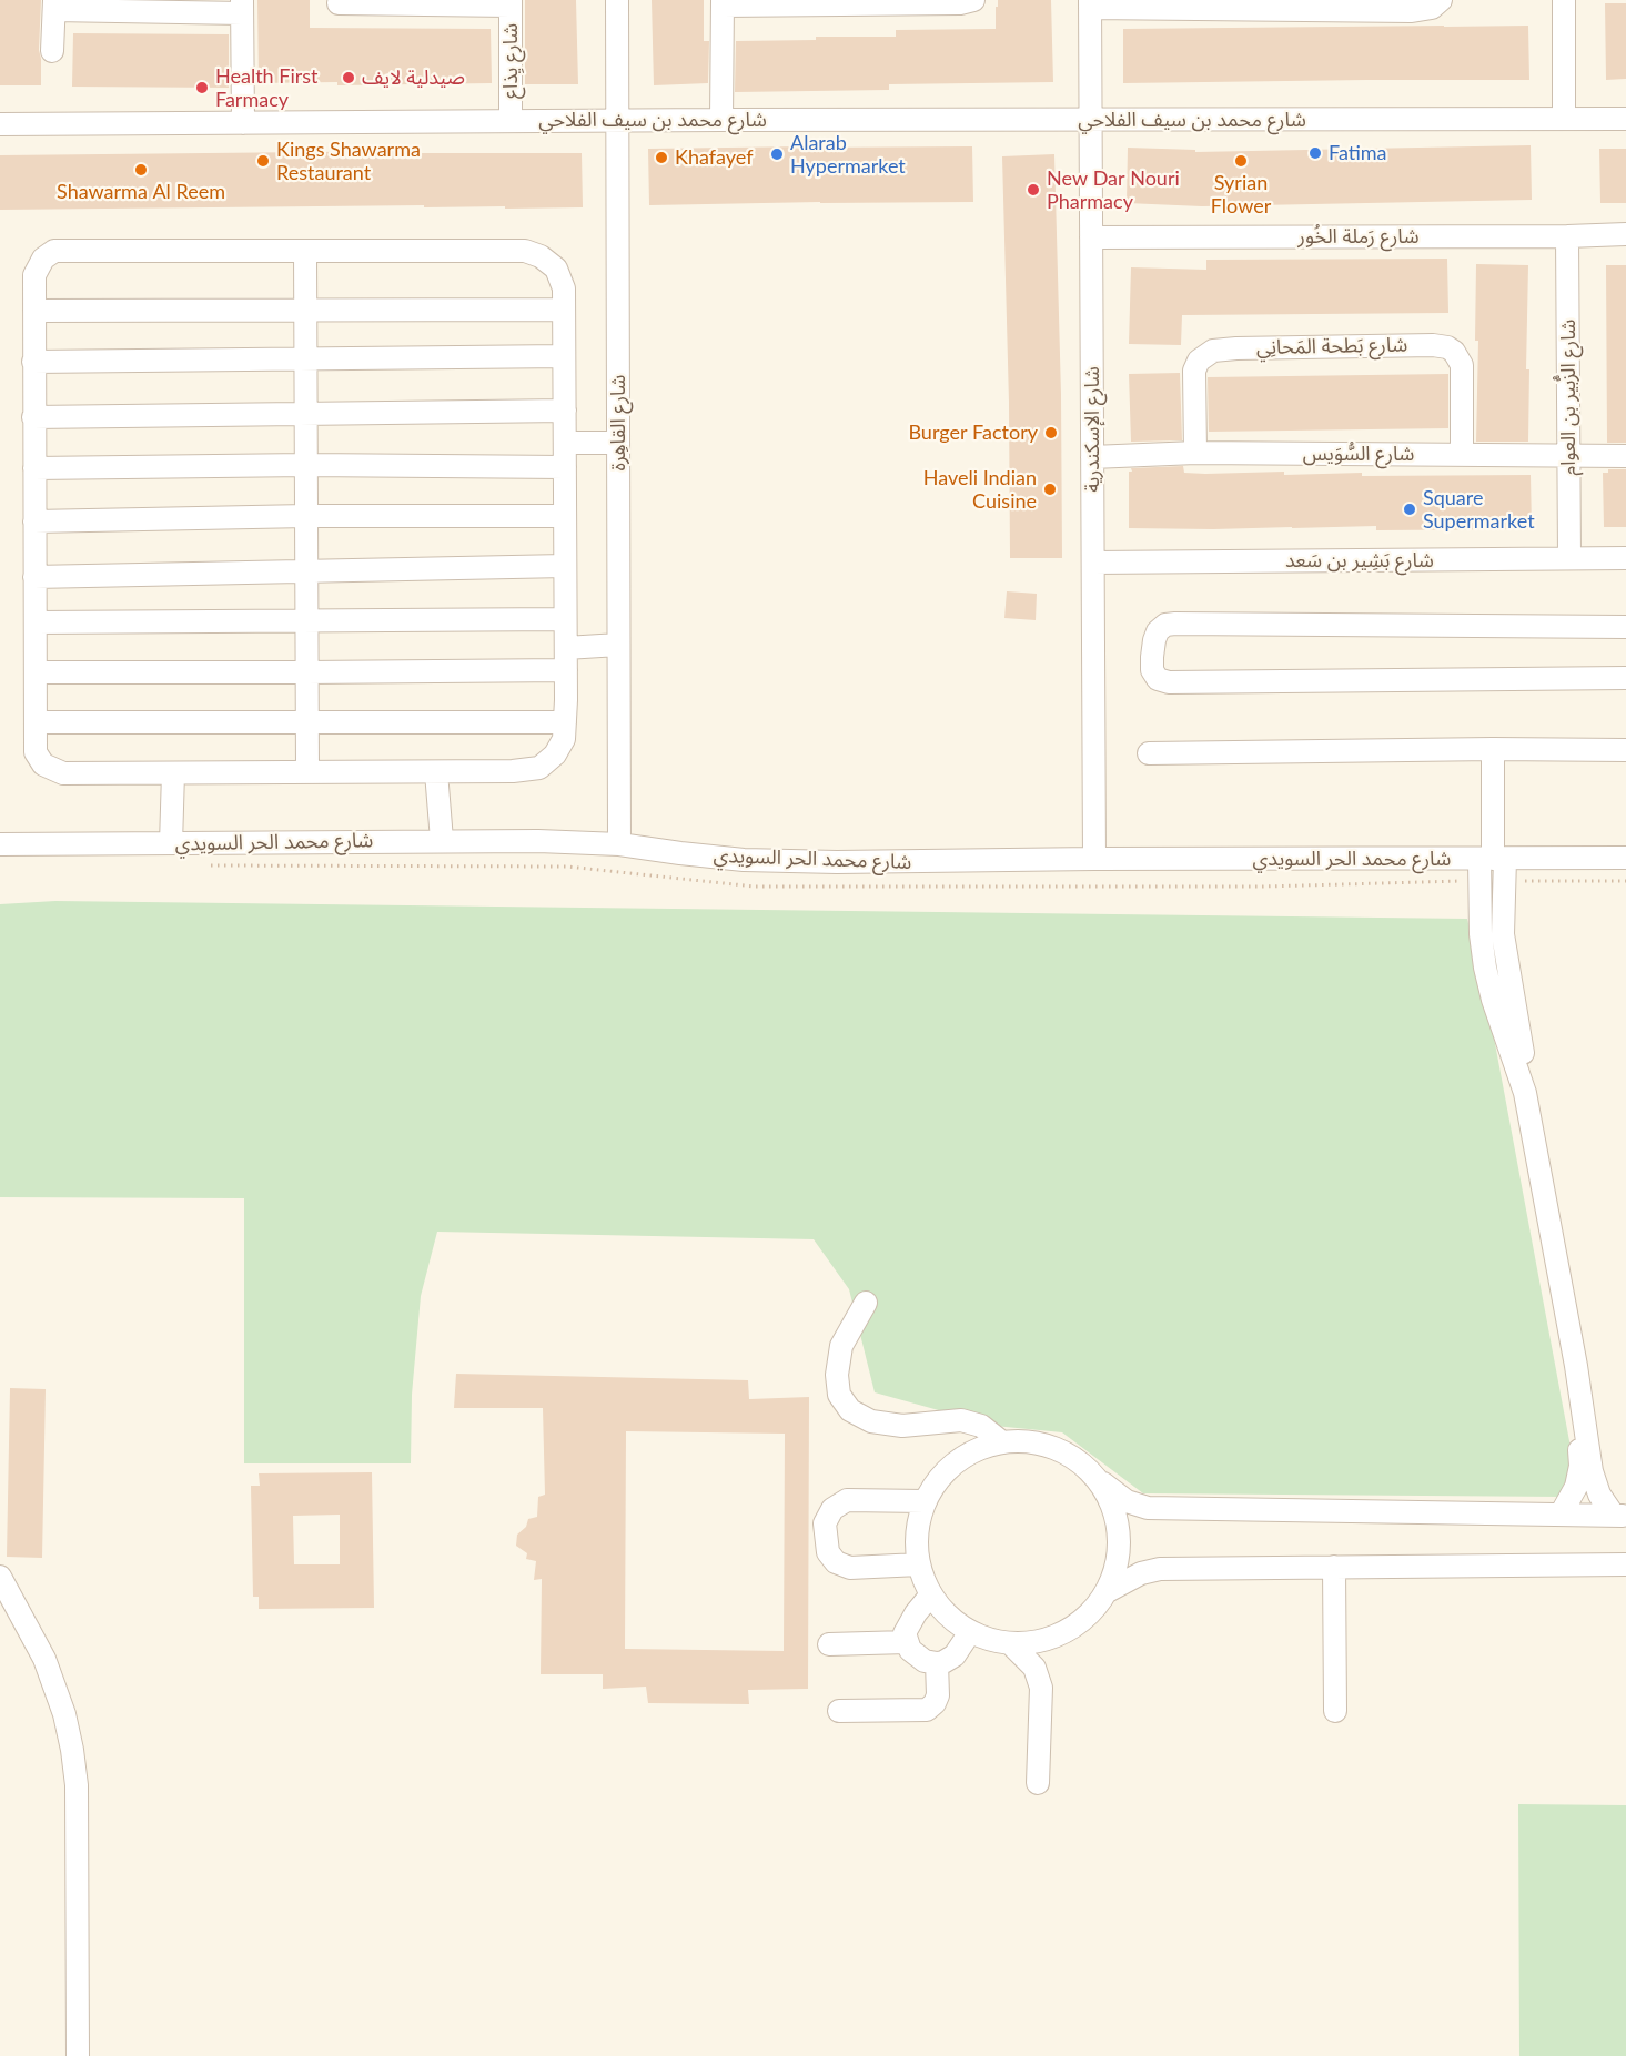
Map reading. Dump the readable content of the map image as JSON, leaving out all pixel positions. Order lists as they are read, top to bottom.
{
  "streets": {
    "street": [
      "شارع يِذاع",
      "شارع محمد بن سيف الفلاحي",
      "شارع رَملة الخُور",
      "شارع بَطحة المَحانِي",
      "شارع الزُّبير بن العوام",
      "شارع القاهِرة",
      "شارع الإسكندرية",
      "شارع السُّوَيس",
      "شارع بَشِير بن سَعد",
      "شارع محمد الحر السويدي"
    ]
  },
  "crossings": [
    ["شارع يِذاع", "شارع محمد بن سيف الفلاحي"],
    ["شارع محمد بن سيف الفلاحي", "شارع القاهِرة"],
    ["شارع محمد بن سيف الفلاحي", "شارع الإسكندرية"],
    ["شارع رَملة الخُور", "شارع الزُّبير بن العوام"],
    ["شارع رَملة الخُور", "شارع الإسكندرية"],
    ["شارع بَطحة المَحانِي", "شارع السُّوَيس"],
    ["شارع الزُّبير بن العوام", "شارع السُّوَيس"],
    ["شارع الزُّبير بن العوام", "شارع بَشِير بن سَعد"],
    ["شارع القاهِرة", "شارع محمد الحر السويدي"],
    ["شارع الإسكندرية", "شارع السُّوَيس"],
    ["شارع الإسكندرية", "شارع بَشِير بن سَعد"],
    ["شارع الإسكندرية", "شارع محمد الحر السويدي"]
  ],
  "places": [
    "صيدلية لايف",
    "Health First Farmacy",
    "Fatima",
    "Alarab Hypermarket",
    "Khafayef",
    "Kings Shawarma Restaurant",
    "Syrian Flower",
    "Shawarma Al Reem",
    "New Dar Nouri Pharmacy",
    "Burger Factory",
    "Haveli Indian Cuisine",
    "Square Supermarket"
  ]
}
